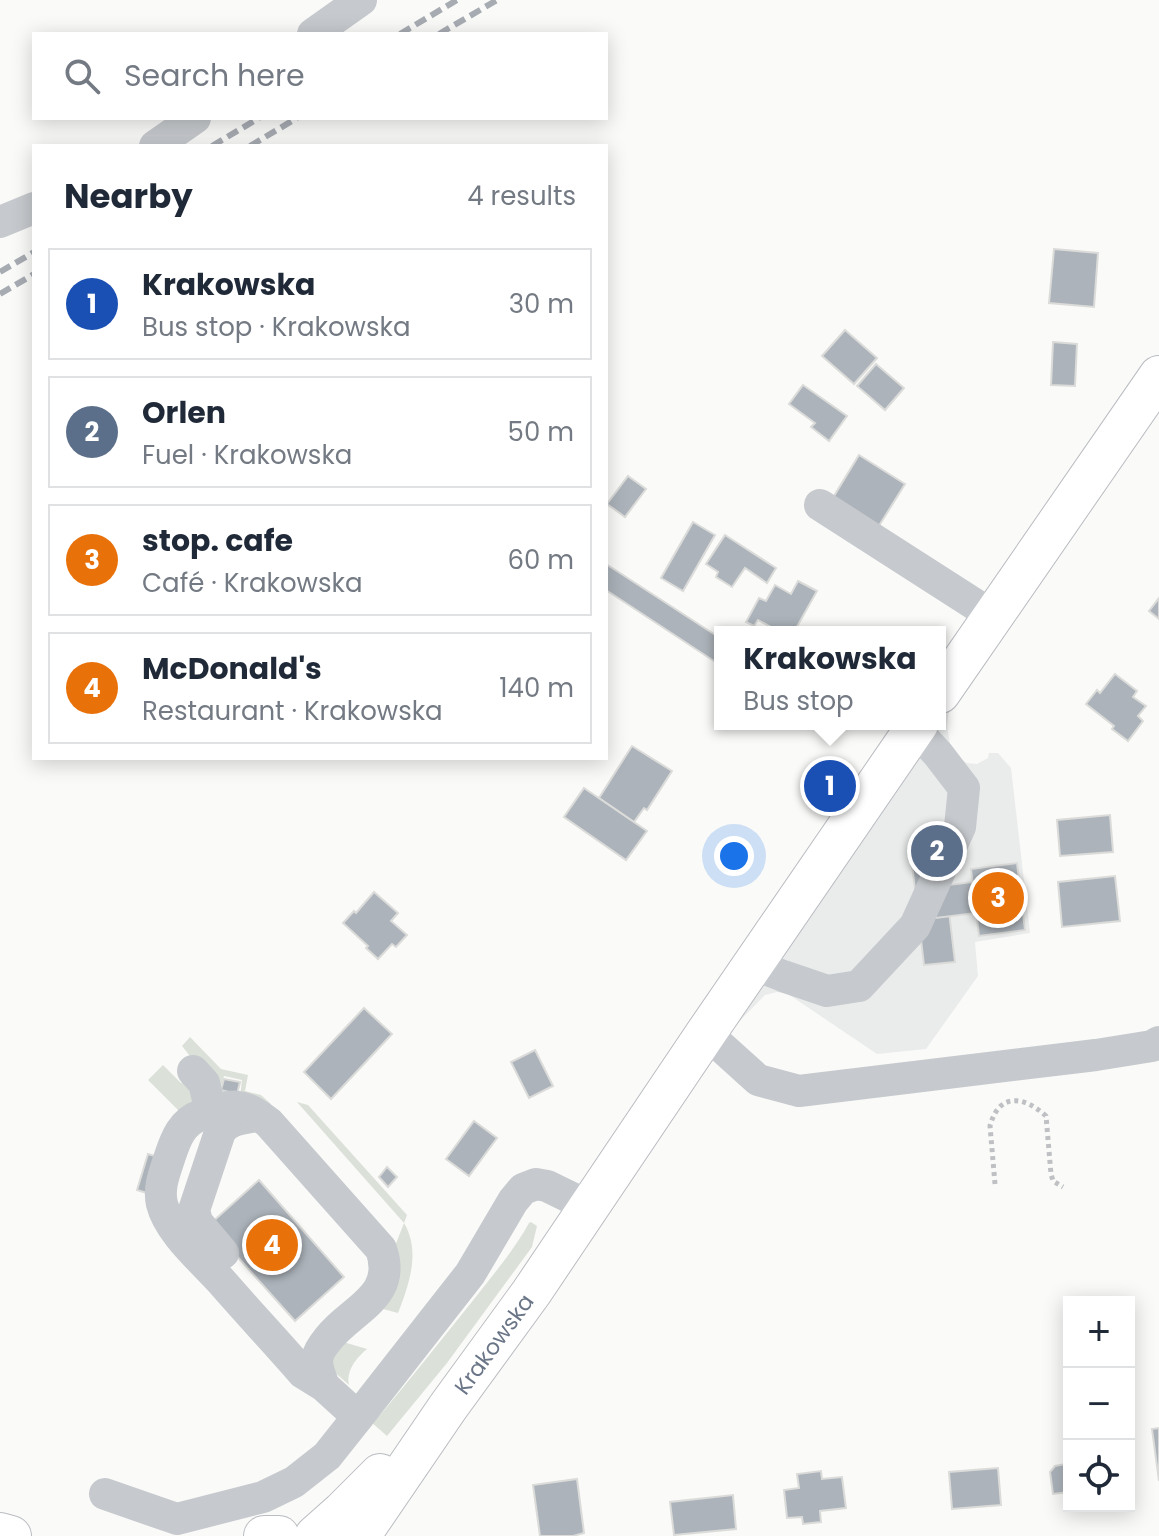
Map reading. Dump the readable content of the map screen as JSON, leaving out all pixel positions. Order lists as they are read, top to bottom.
{
  "streets": {
    "main road": ["Krakowska"]
  },
  "page": {
    "search": "Search here",
    "heading": ["Nearby", "4 results"],
    "list": [
      {
        "mark": "1",
        "name": "Krakowska",
        "note": "Bus stop · Krakowska",
        "value": "30 m"
      },
      {
        "mark": "2",
        "name": "Orlen",
        "note": "Fuel · Krakowska",
        "value": "50 m"
      },
      {
        "mark": "3",
        "name": "stop. cafe",
        "note": "Café · Krakowska",
        "value": "60 m"
      },
      {
        "mark": "4",
        "name": "McDonald's",
        "note": "Restaurant · Krakowska",
        "value": "140 m"
      }
    ],
    "popup": ["Krakowska", "Bus stop"],
    "pins": [
      "1",
      "2",
      "3",
      "4"
    ],
    "map_buttons": ["+", "−"]
  }
}
